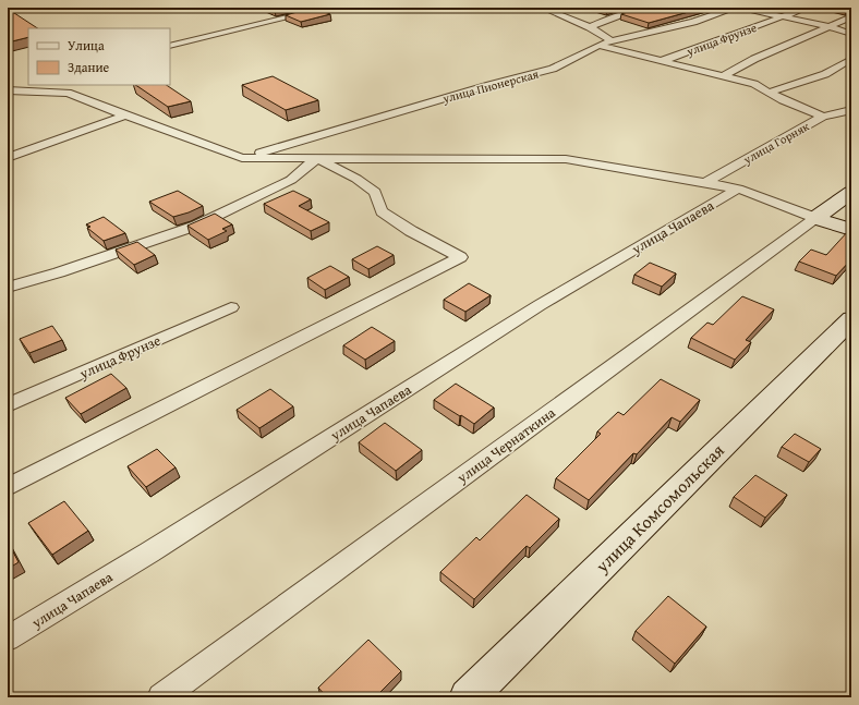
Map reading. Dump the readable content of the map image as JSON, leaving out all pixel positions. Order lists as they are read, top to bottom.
{
  "streets": {
    "street": [
      "улица Фрунзе",
      "улица Пионерская",
      "улица Горняк",
      "улица Чапаева",
      "улица Чернаткина",
      "улица Комсомольская"
    ]
  },
  "legend": ["Улица", "Здание"]
}
